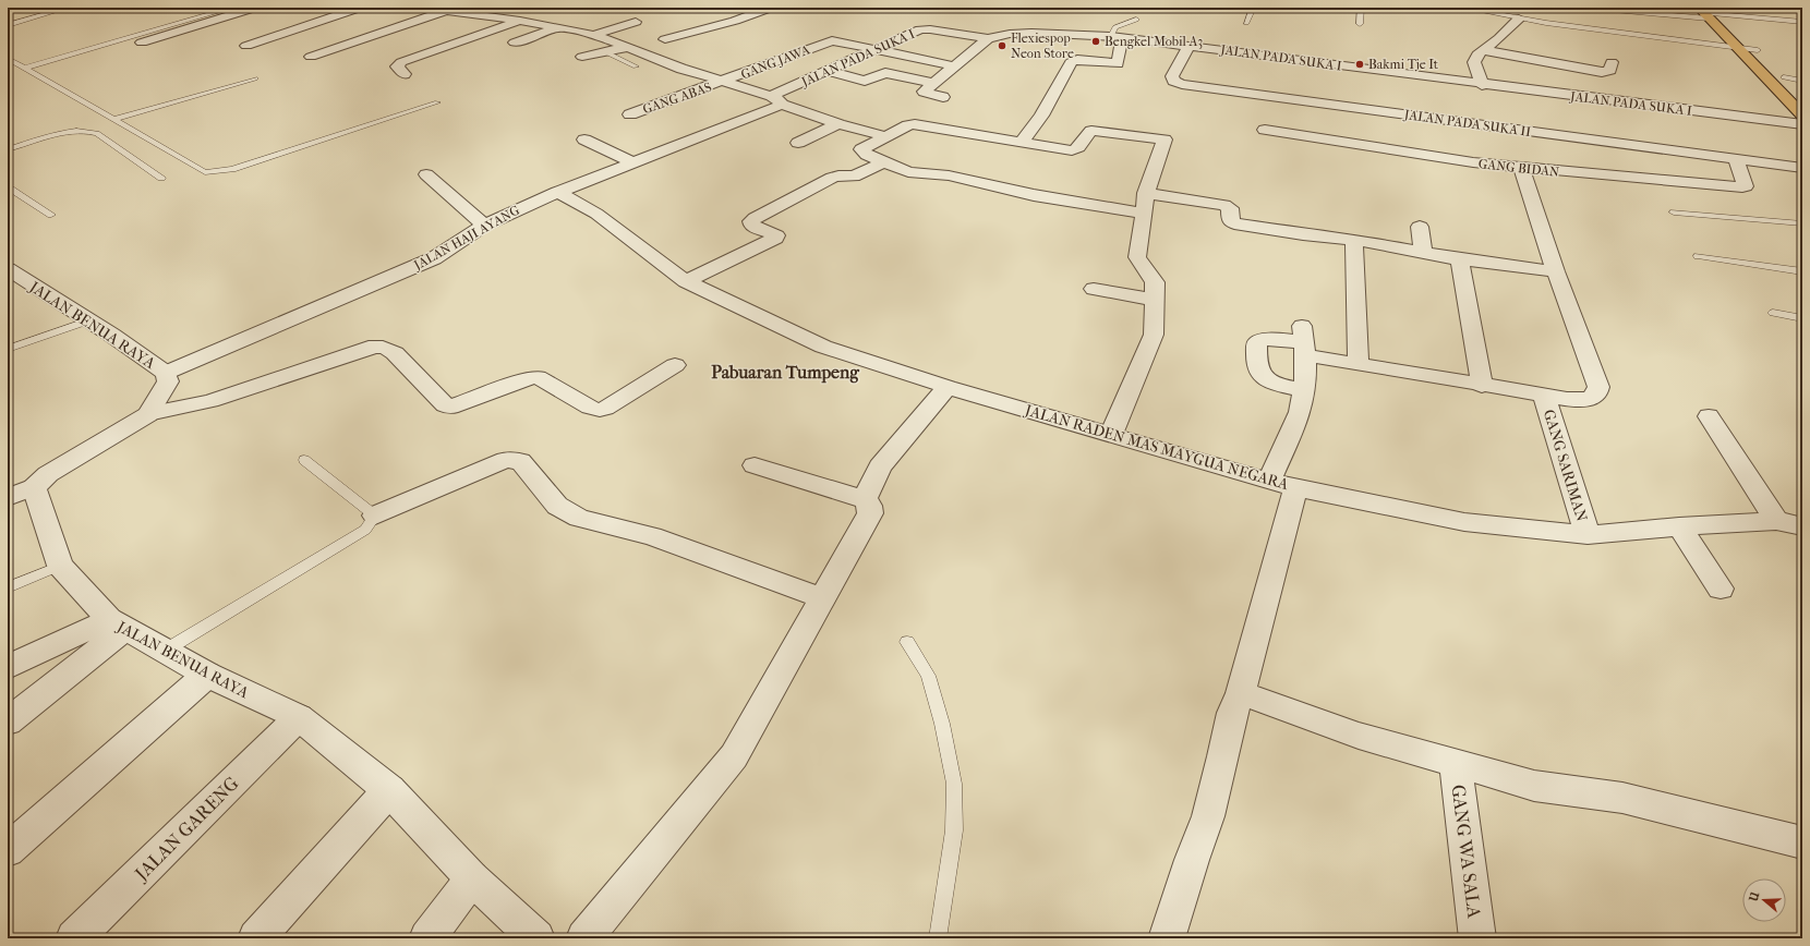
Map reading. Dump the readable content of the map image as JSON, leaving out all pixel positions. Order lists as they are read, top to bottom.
{
  "streets": {
    "street": [
      "JALAN PADA SUKA I",
      "GANG JAWA",
      "GANG ABAS",
      "JALAN PADA SUKA II",
      "GANG BIDAN",
      "JALAN HAJI AYANG",
      "JALAN BENUA RAYA",
      "JALAN RADEN MAS MAYGUA NEGARA",
      "GANG SARIMAN",
      "JALAN GARENG",
      "GANG WA SALA"
    ]
  },
  "crossings": [
    ["JALAN PADA SUKA I", "GANG JAWA"],
    ["JALAN PADA SUKA I", "JALAN PADA SUKA II"],
    ["JALAN PADA SUKA I", "JALAN HAJI AYANG"],
    ["GANG JAWA", "GANG ABAS"],
    ["JALAN PADA SUKA II", "GANG BIDAN"],
    ["JALAN HAJI AYANG", "JALAN BENUA RAYA"],
    ["JALAN HAJI AYANG", "JALAN RADEN MAS MAYGUA NEGARA"],
    ["JALAN BENUA RAYA", "JALAN GARENG"],
    ["JALAN RADEN MAS MAYGUA NEGARA", "GANG SARIMAN"]
  ],
  "districts": ["Pabuaran Tumpeng"],
  "places": ["Bengkel Mobil A3", "Flexiespop Neon Store", "Bakmi Tje It"],
  "north": "left"
}
